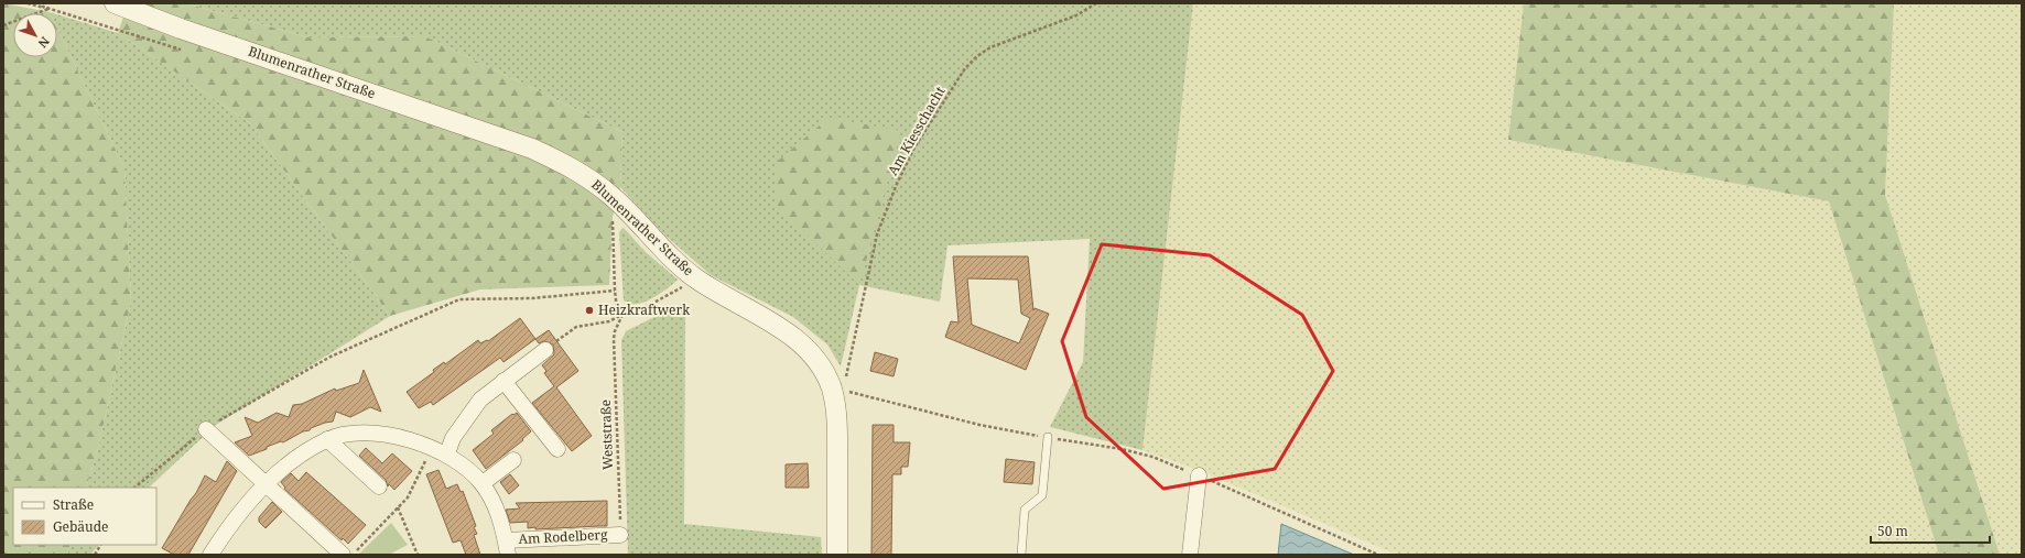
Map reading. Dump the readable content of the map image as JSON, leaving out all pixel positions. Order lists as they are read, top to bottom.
{
  "streets": {
    "street": ["Blumenrather Straße", "Am Rodelberg"],
    "path": ["Am Kiesschacht", "Weststraße"]
  },
  "crossings": [
    ["Weststraße", "Am Rodelberg"]
  ],
  "places": ["Heizkraftwerk"],
  "legend": ["Straße", "Gebäude"],
  "scale_bar": "50 m",
  "north": "bottom right"
}
